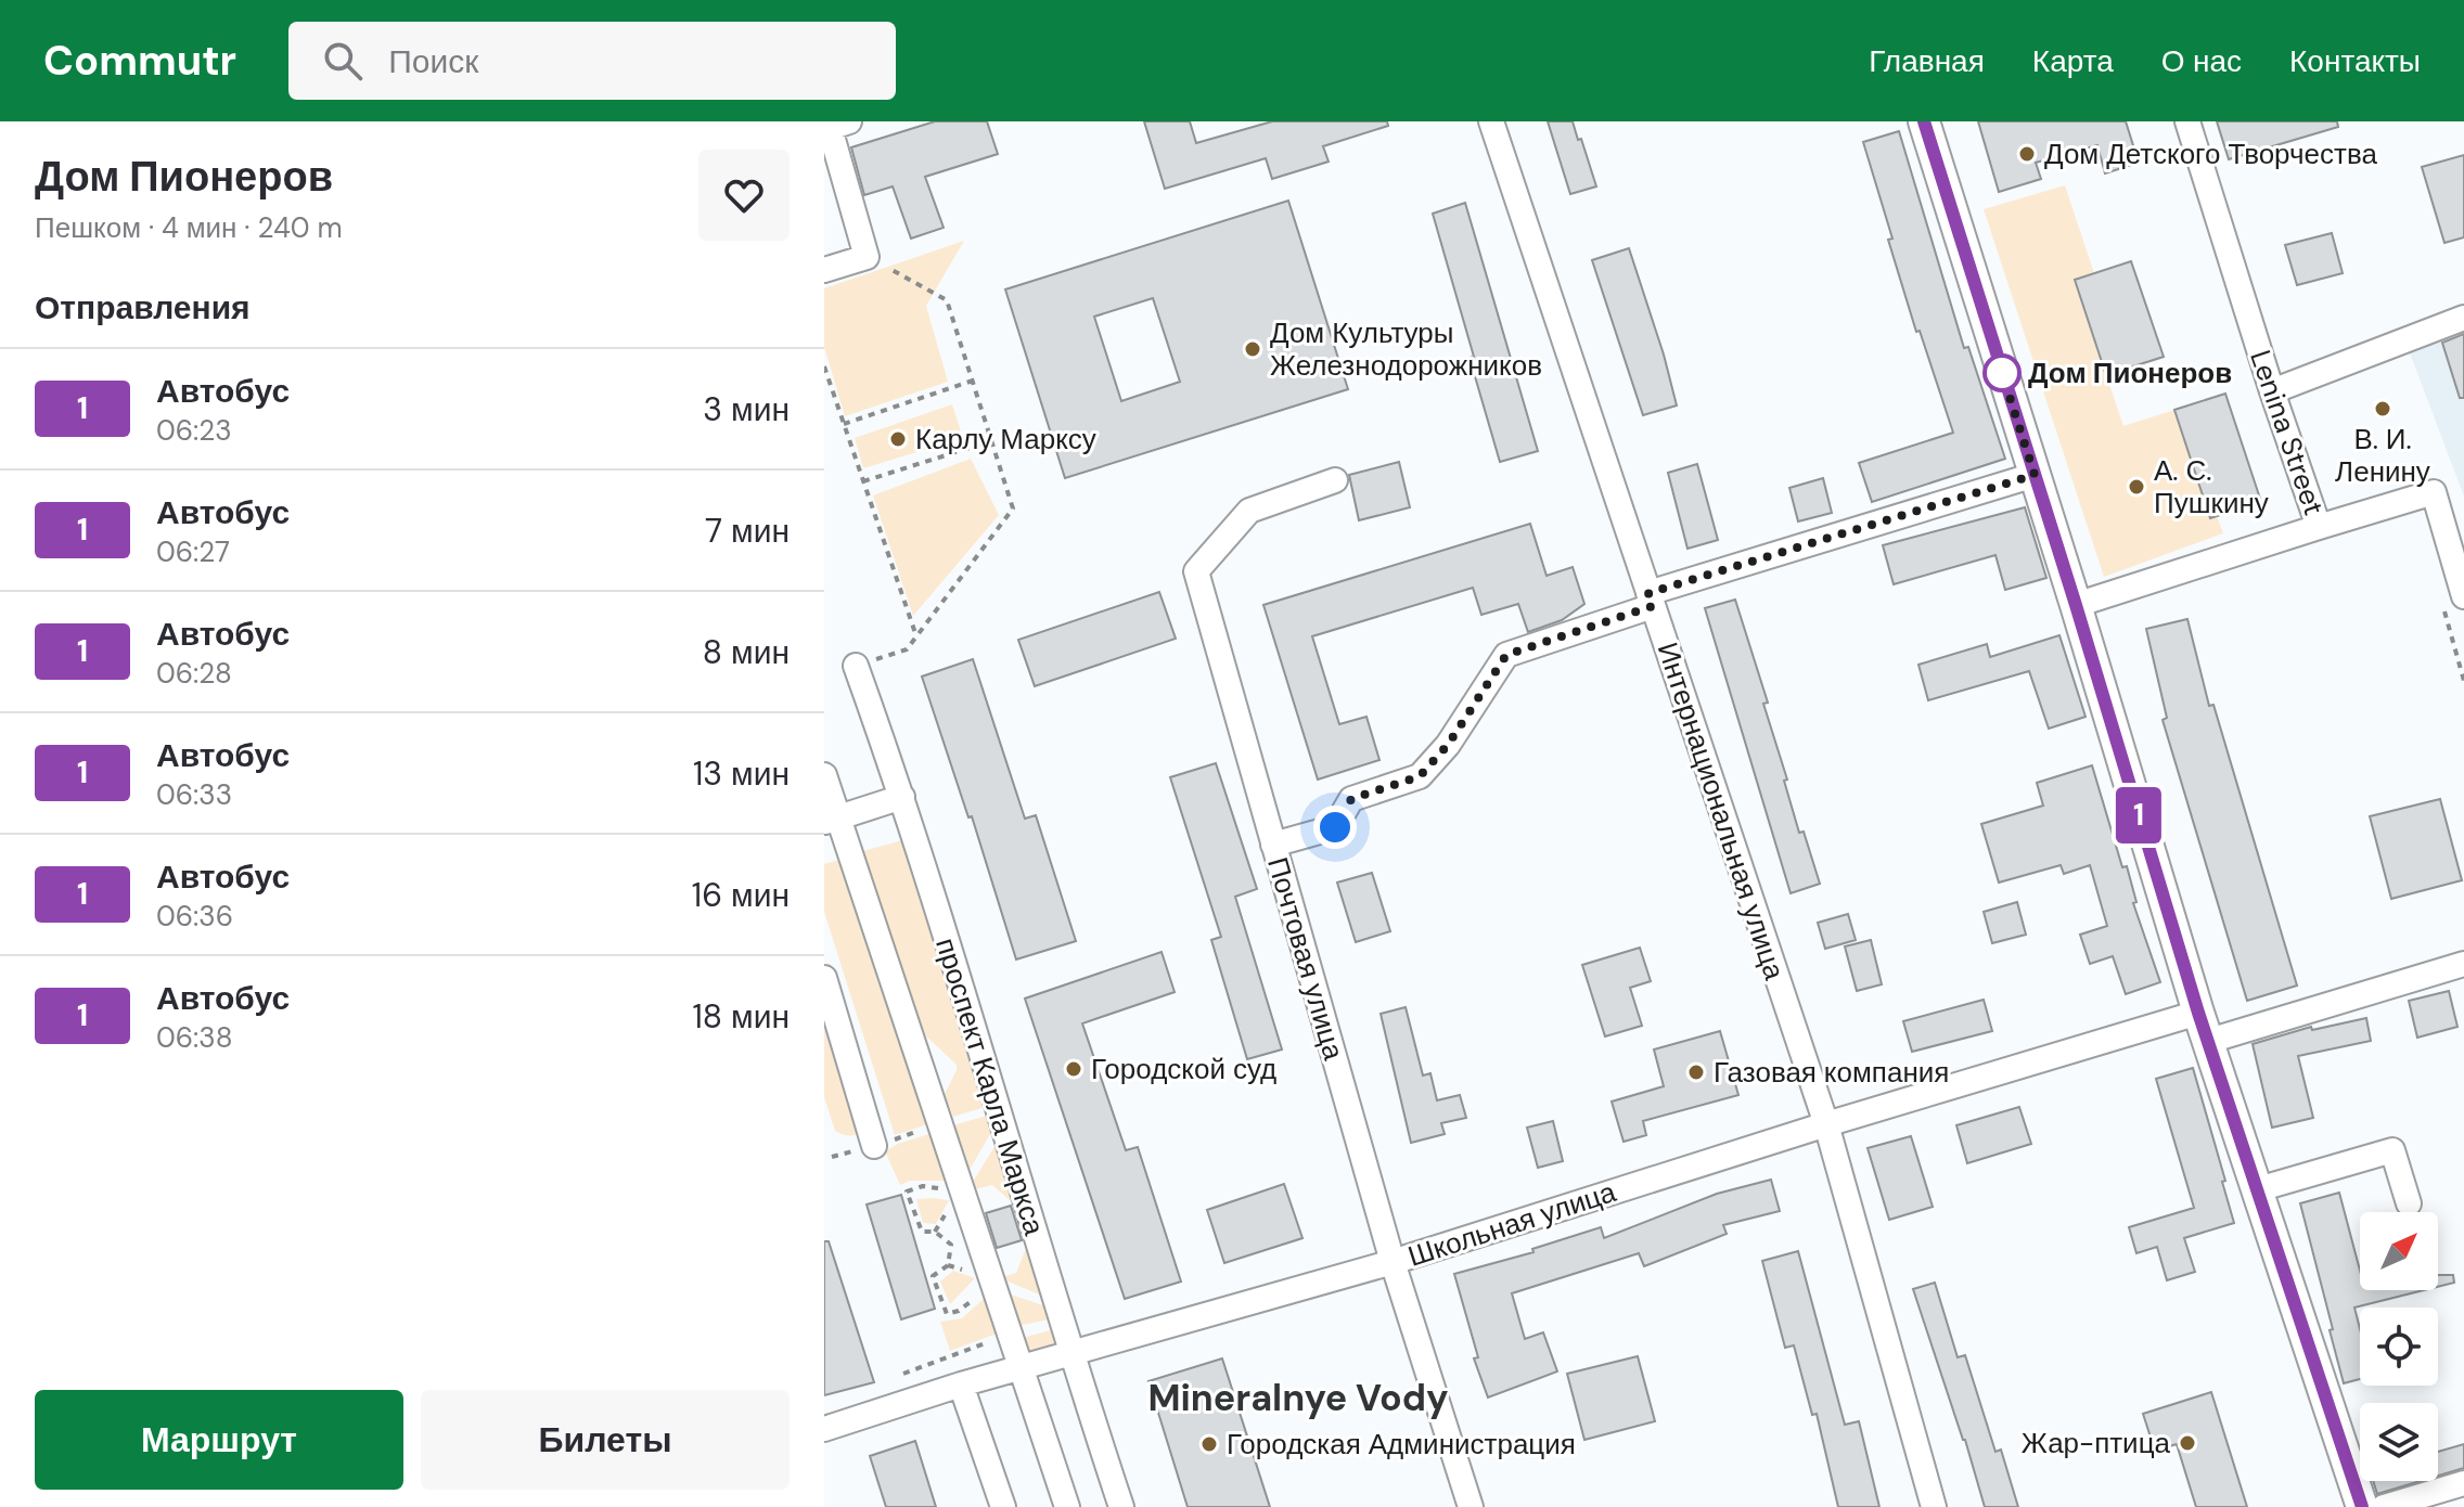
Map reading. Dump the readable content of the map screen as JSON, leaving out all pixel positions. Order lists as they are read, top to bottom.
{
  "streets": {
    "street": [
      "Lenina Street",
      "Интернациональная улица",
      "Почтовая улица",
      "проспект Карла Маркса",
      "Школьная улица"
    ]
  },
  "crossings": [
    ["Интернациональная улица", "Школьная улица"],
    ["Почтовая улица", "Школьная улица"],
    ["проспект Карла Маркса", "Школьная улица"]
  ],
  "districts": ["Mineralnye Vody"],
  "places": [
    "Дом Детского Творчества",
    "Дом Культуры Железнодорожников",
    "Дом Пионеров",
    "В. И. Ленину",
    "Карлу Марксу",
    "А. С. Пушкину",
    "Городской суд",
    "Газовая компания",
    "Жар-птица",
    "Городская Администрация"
  ],
  "lines": ["bus line 1"],
  "north": "top right",
  "page": {
    "header": "Commutr",
    "search": "Поиск",
    "nav": [
      "Главная",
      "Карта",
      "О нас",
      "Контакты"
    ],
    "heading": [
      ["Дом Пионеров", "Пешком · 4 мин · 240 m"],
      "Отправления"
    ],
    "on_map": "1",
    "list": [
      {
        "mark": "1",
        "name": "Автобус",
        "note": "06:23",
        "value": "3 мин"
      },
      {
        "mark": "1",
        "name": "Автобус",
        "note": "06:27",
        "value": "7 мин"
      },
      {
        "mark": "1",
        "name": "Автобус",
        "note": "06:28",
        "value": "8 мин"
      },
      {
        "mark": "1",
        "name": "Автобус",
        "note": "06:33",
        "value": "13 мин"
      },
      {
        "mark": "1",
        "name": "Автобус",
        "note": "06:36",
        "value": "16 мин"
      },
      {
        "mark": "1",
        "name": "Автобус",
        "note": "06:38",
        "value": "18 мин"
      }
    ],
    "buttons": ["Маршрут", "Билеты"]
  }
}
